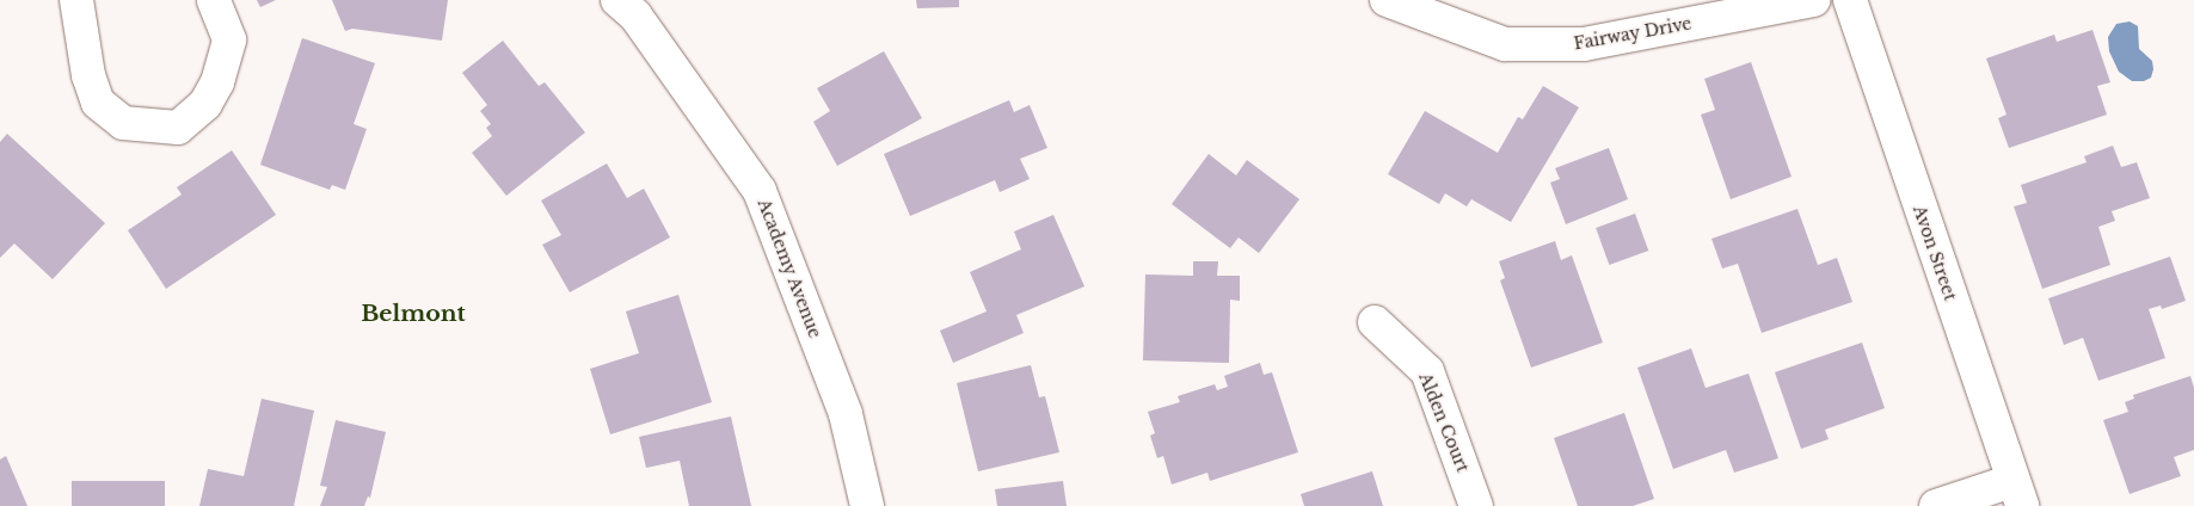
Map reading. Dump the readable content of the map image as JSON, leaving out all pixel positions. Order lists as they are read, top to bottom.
{
  "streets": {
    "street": [
      "Fairway Drive",
      "Avon Street",
      "Academy Avenue",
      "Alden Court"
    ]
  },
  "districts": ["Belmont"]
}
